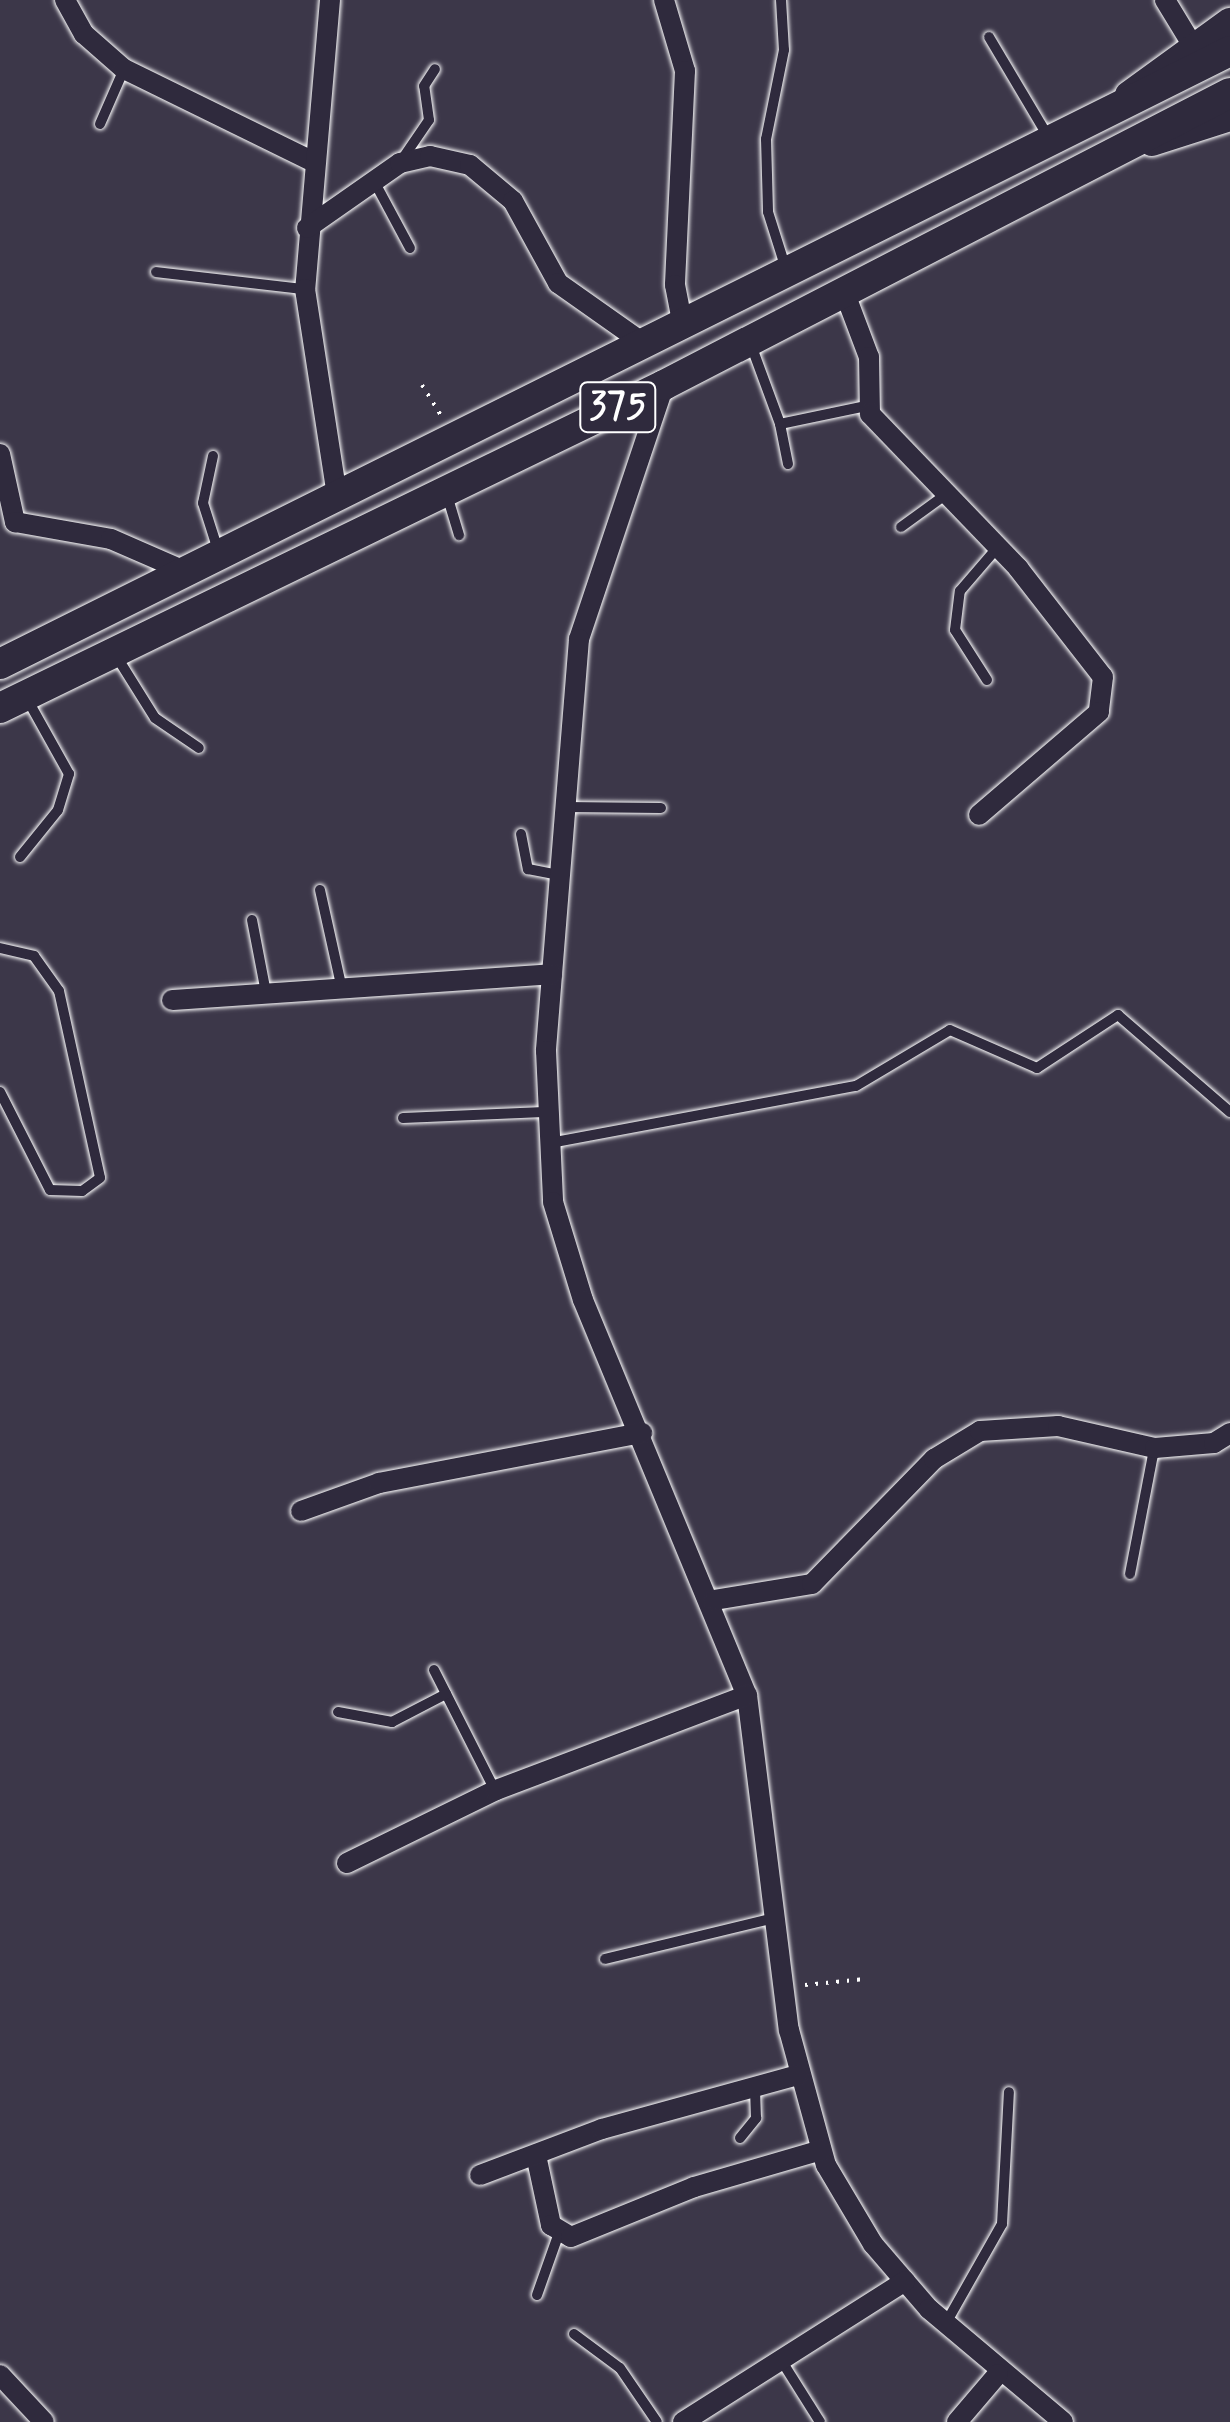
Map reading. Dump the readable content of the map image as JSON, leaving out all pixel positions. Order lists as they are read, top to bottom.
{
  "streets": {
    "main road": ["375"]
  }
}
